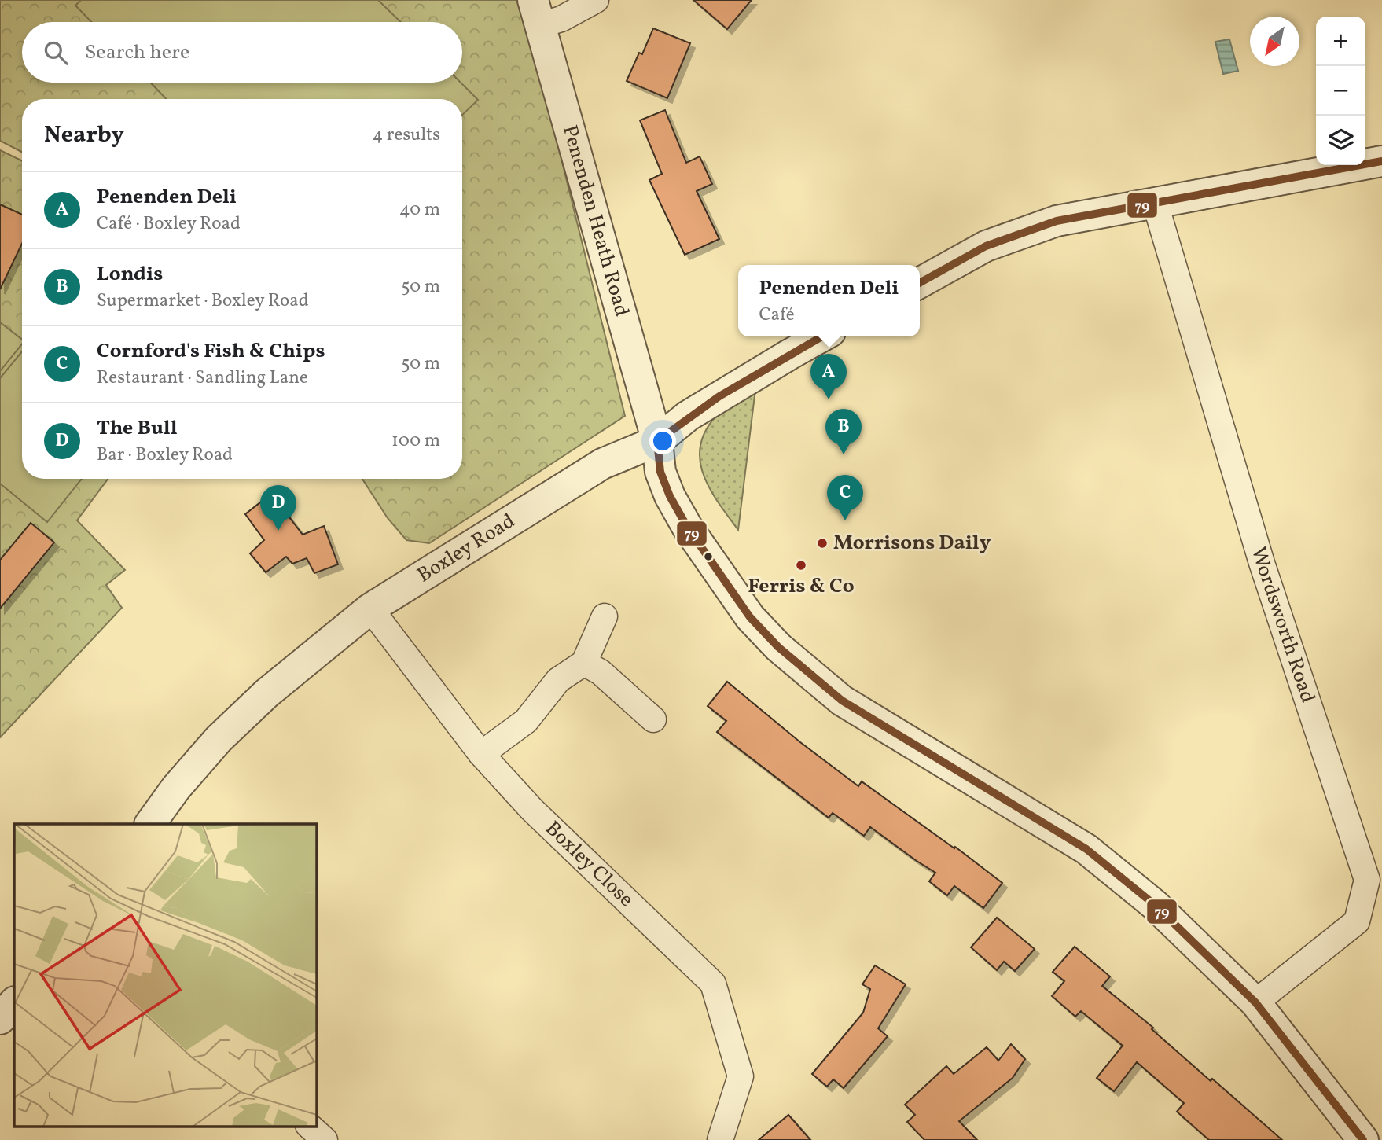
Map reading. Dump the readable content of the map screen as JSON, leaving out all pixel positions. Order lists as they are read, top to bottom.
{
  "streets": {
    "street": [
      "Penenden Heath Road",
      "Boxley Road",
      "Wordsworth Road",
      "Boxley Close"
    ]
  },
  "crossings": [
    ["Penenden Heath Road", "Boxley Road"],
    ["Penenden Heath Road", "Wordsworth Road"],
    ["Boxley Road", "Boxley Close"]
  ],
  "places": ["Morrisons Daily", "Ferris & Co"],
  "lines": ["transit line 79"],
  "north": "bottom left",
  "page": {
    "map_buttons": ["+", "−"],
    "search": "Search here",
    "heading": ["Nearby", "4 results"],
    "list": [
      {
        "mark": "A",
        "name": "Penenden Deli",
        "note": "Café · Boxley Road",
        "value": "40 m"
      },
      {
        "mark": "B",
        "name": "Londis",
        "note": "Supermarket · Boxley Road",
        "value": "50 m"
      },
      {
        "mark": "C",
        "name": "Cornford's Fish & Chips",
        "note": "Restaurant · Sandling Lane",
        "value": "50 m"
      },
      {
        "mark": "D",
        "name": "The Bull",
        "note": "Bar · Boxley Road",
        "value": "100 m"
      }
    ],
    "popup": ["Penenden Deli", "Café"],
    "pins": [
      "A",
      "B",
      "C",
      "D"
    ]
  }
}
